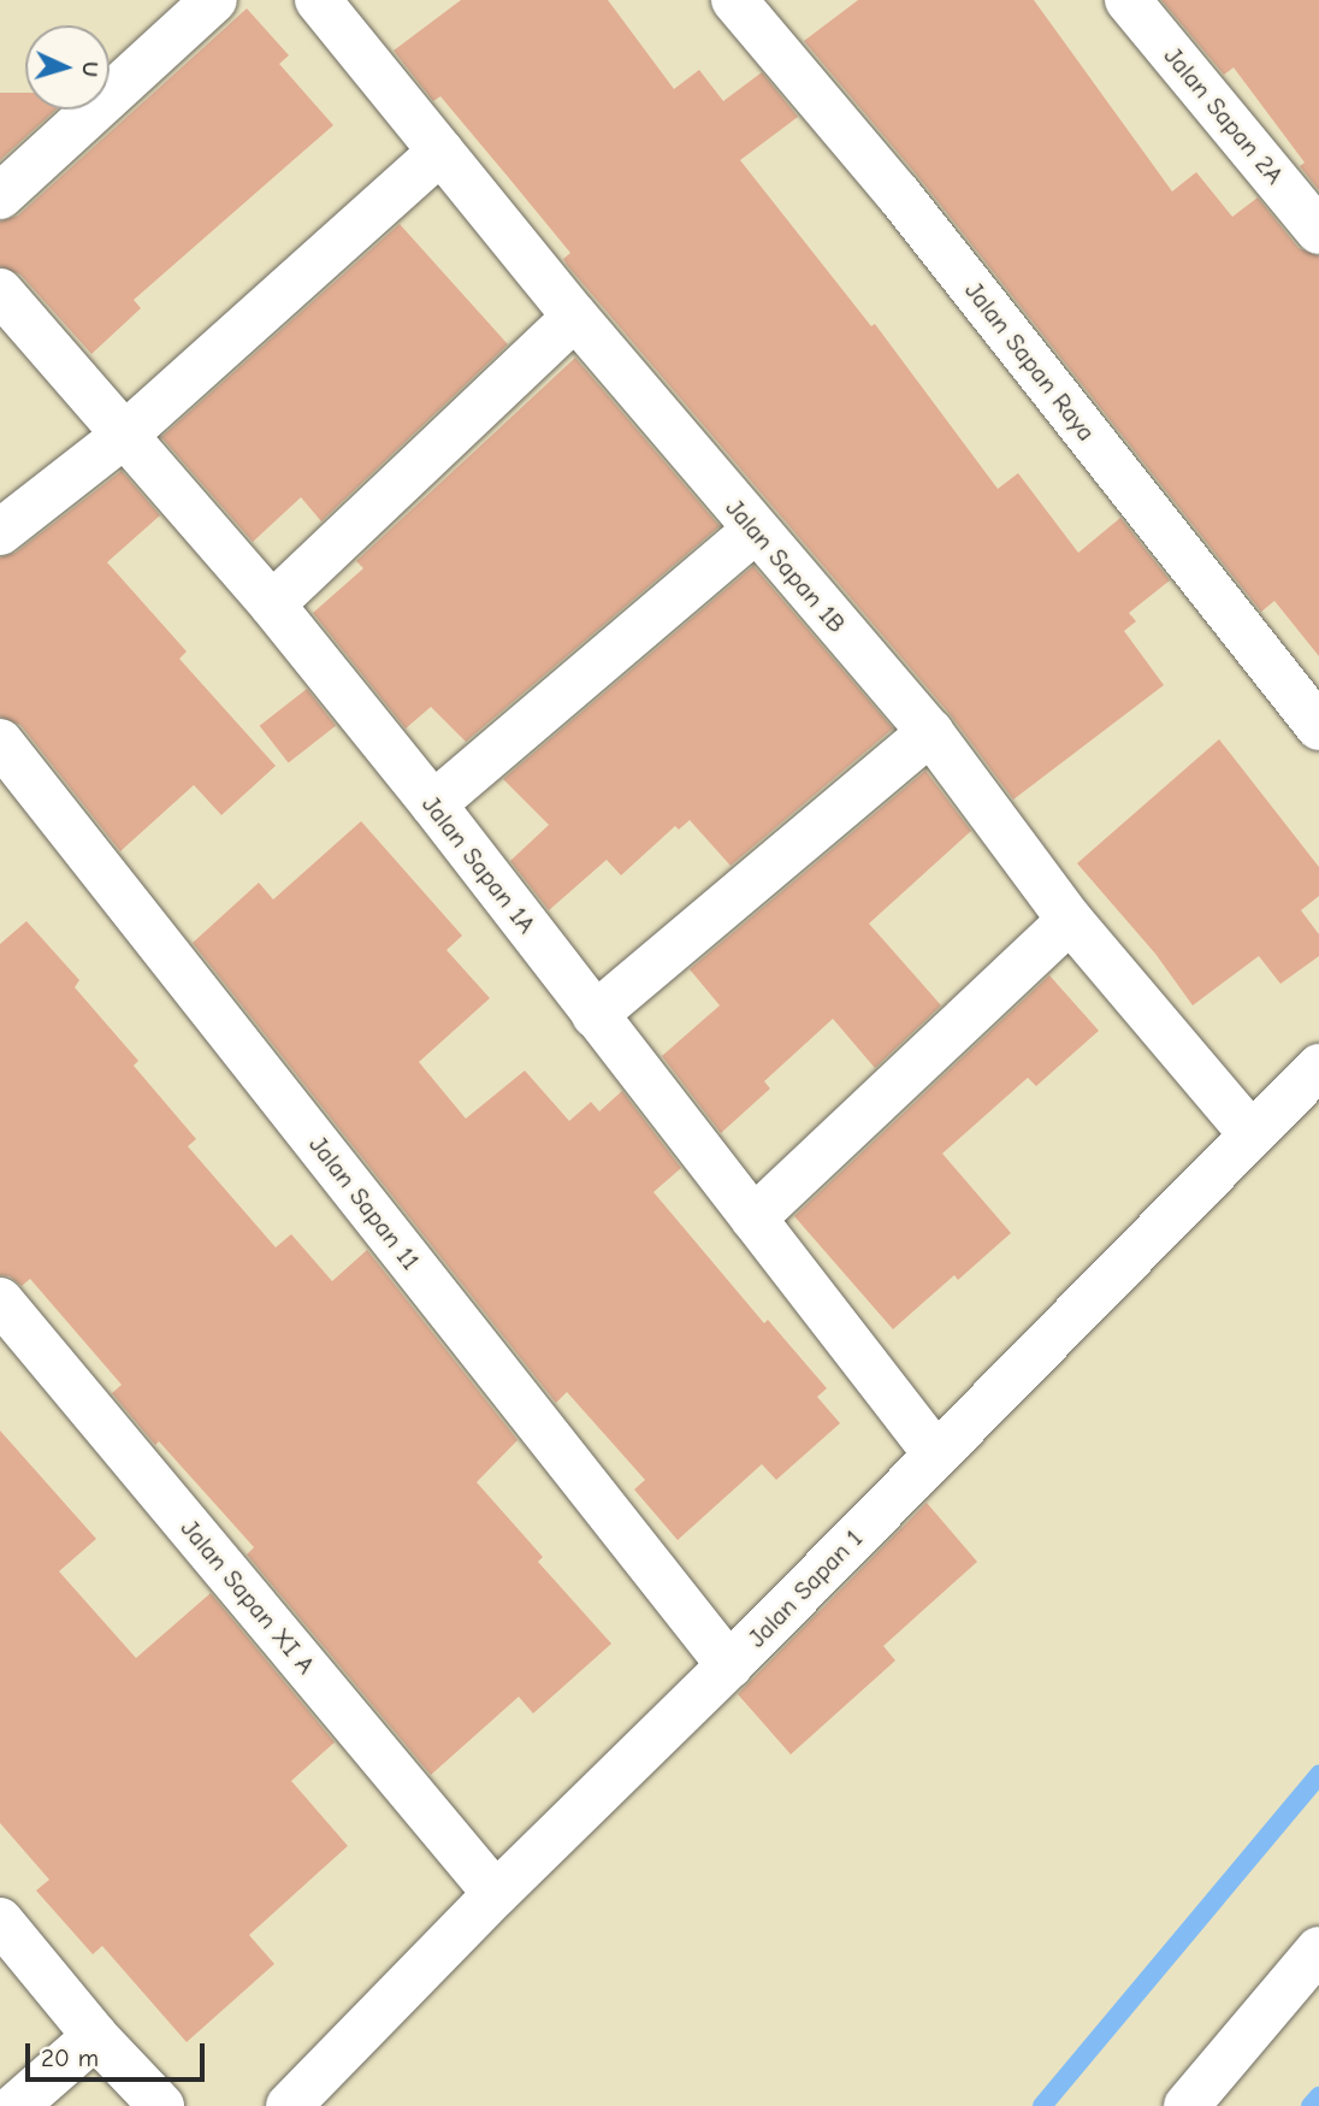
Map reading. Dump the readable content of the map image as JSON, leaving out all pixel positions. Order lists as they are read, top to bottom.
{
  "streets": {
    "street": [
      "Jalan Sapan 2A",
      "Jalan Sapan Raya",
      "Jalan Sapan 1B",
      "Jalan Sapan 1A",
      "Jalan Sapan 11",
      "Jalan Sapan 1",
      "Jalan Sapan XI A"
    ]
  },
  "crossings": [
    ["Jalan Sapan 1B", "Jalan Sapan 1"],
    ["Jalan Sapan 1A", "Jalan Sapan 1"],
    ["Jalan Sapan 11", "Jalan Sapan 1"],
    ["Jalan Sapan 1", "Jalan Sapan XI A"]
  ],
  "scale_bar": "20 m",
  "north": "right"
}
